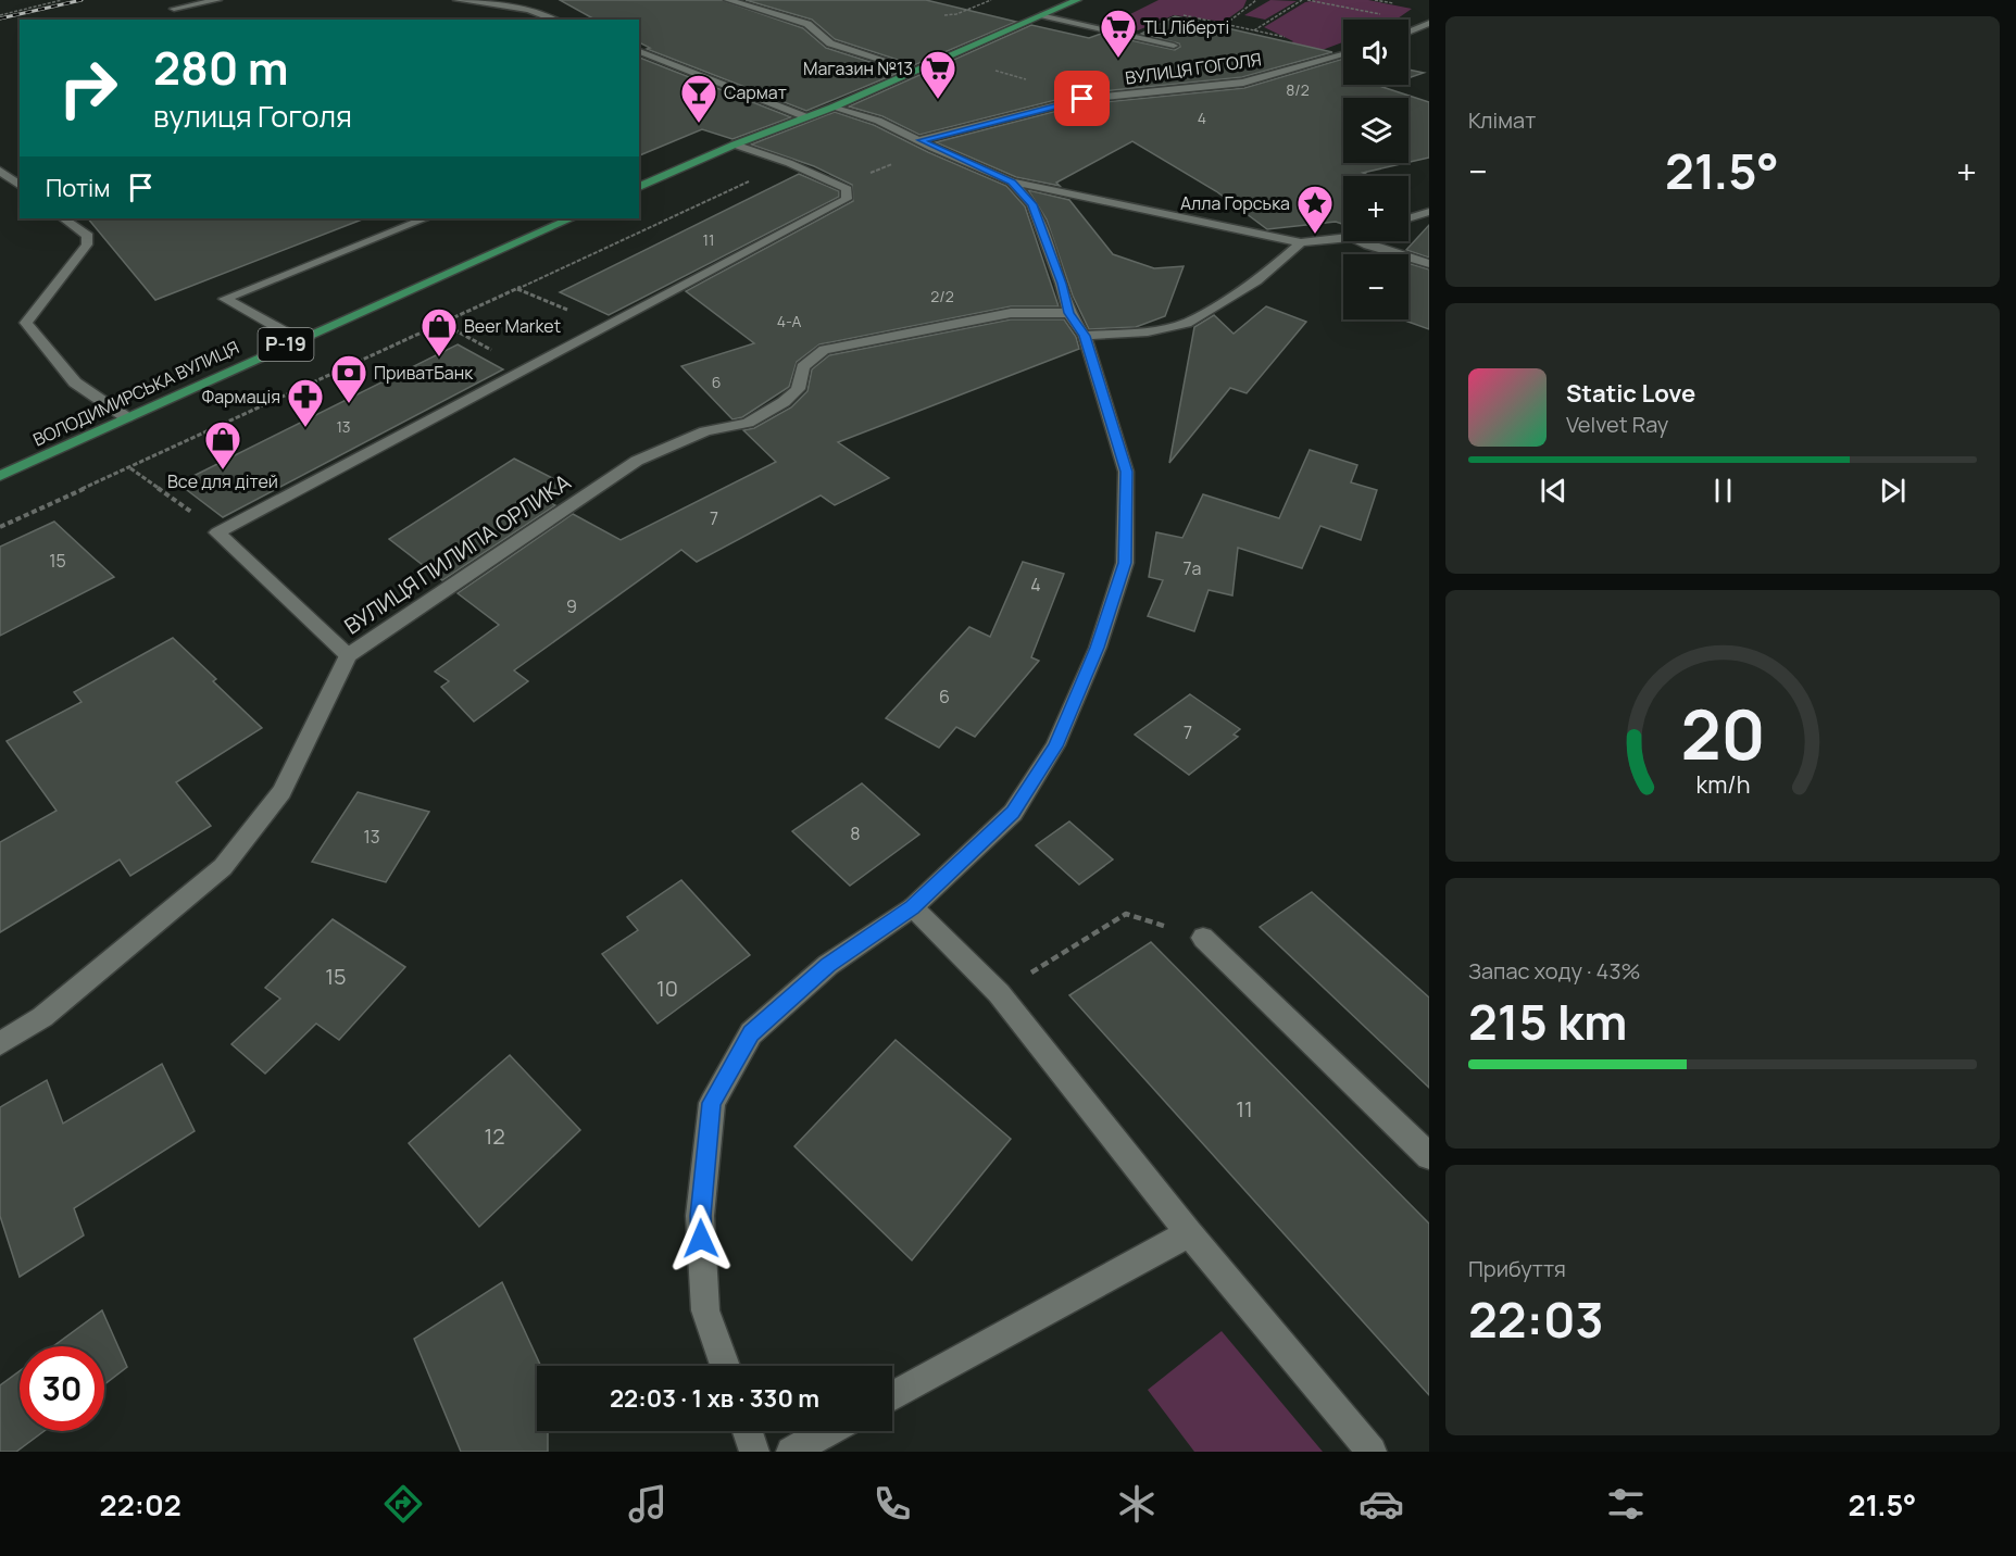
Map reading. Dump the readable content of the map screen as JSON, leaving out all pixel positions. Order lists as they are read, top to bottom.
{
  "streets": {
    "main road": ["Р-19", "ВОЛОДИМИРСЬКА ВУЛИЦЯ"],
    "street": ["ВУЛИЦЯ ГОГОЛЯ", "ВУЛИЦЯ ПИЛИПА ОРЛИКА"]
  },
  "places": {
    "supermarket": ["ТЦ Ліберті", "Магазин №13"],
    "bar": ["Сармат"],
    "place": ["Алла Горська"],
    "shop": ["Beer Market", "Все для дітей"],
    "bank": ["ПриватБанк"],
    "pharmacy": ["Фармація"]
  },
  "house_numbers": [
    "8/2",
    "4",
    "11",
    "2/2",
    "4-А",
    "6",
    "13",
    "7",
    "15",
    "7а",
    "4",
    "9",
    "6",
    "7",
    "8",
    "13",
    "15",
    "10",
    "11",
    "12"
  ],
  "page": {
    "tile": [
      "Клімат",
      ["Запас ходу · 43%", "215 km"],
      ["Прибуття", "22:03"]
    ],
    "map_buttons": ["+", "−"],
    "turn": ["280 m", "вулиця Гоголя"],
    "heat": ["−", "21.5°", "+"],
    "then": "Потім",
    "song": ["Static Love", "Velvet Ray"],
    "limit": "30",
    "trip": "22:03 · 1 хв · 330 m",
    "tabs": ["22:02", "21.5°"],
    "gauge": ["20", "km/h"]
  }
}
